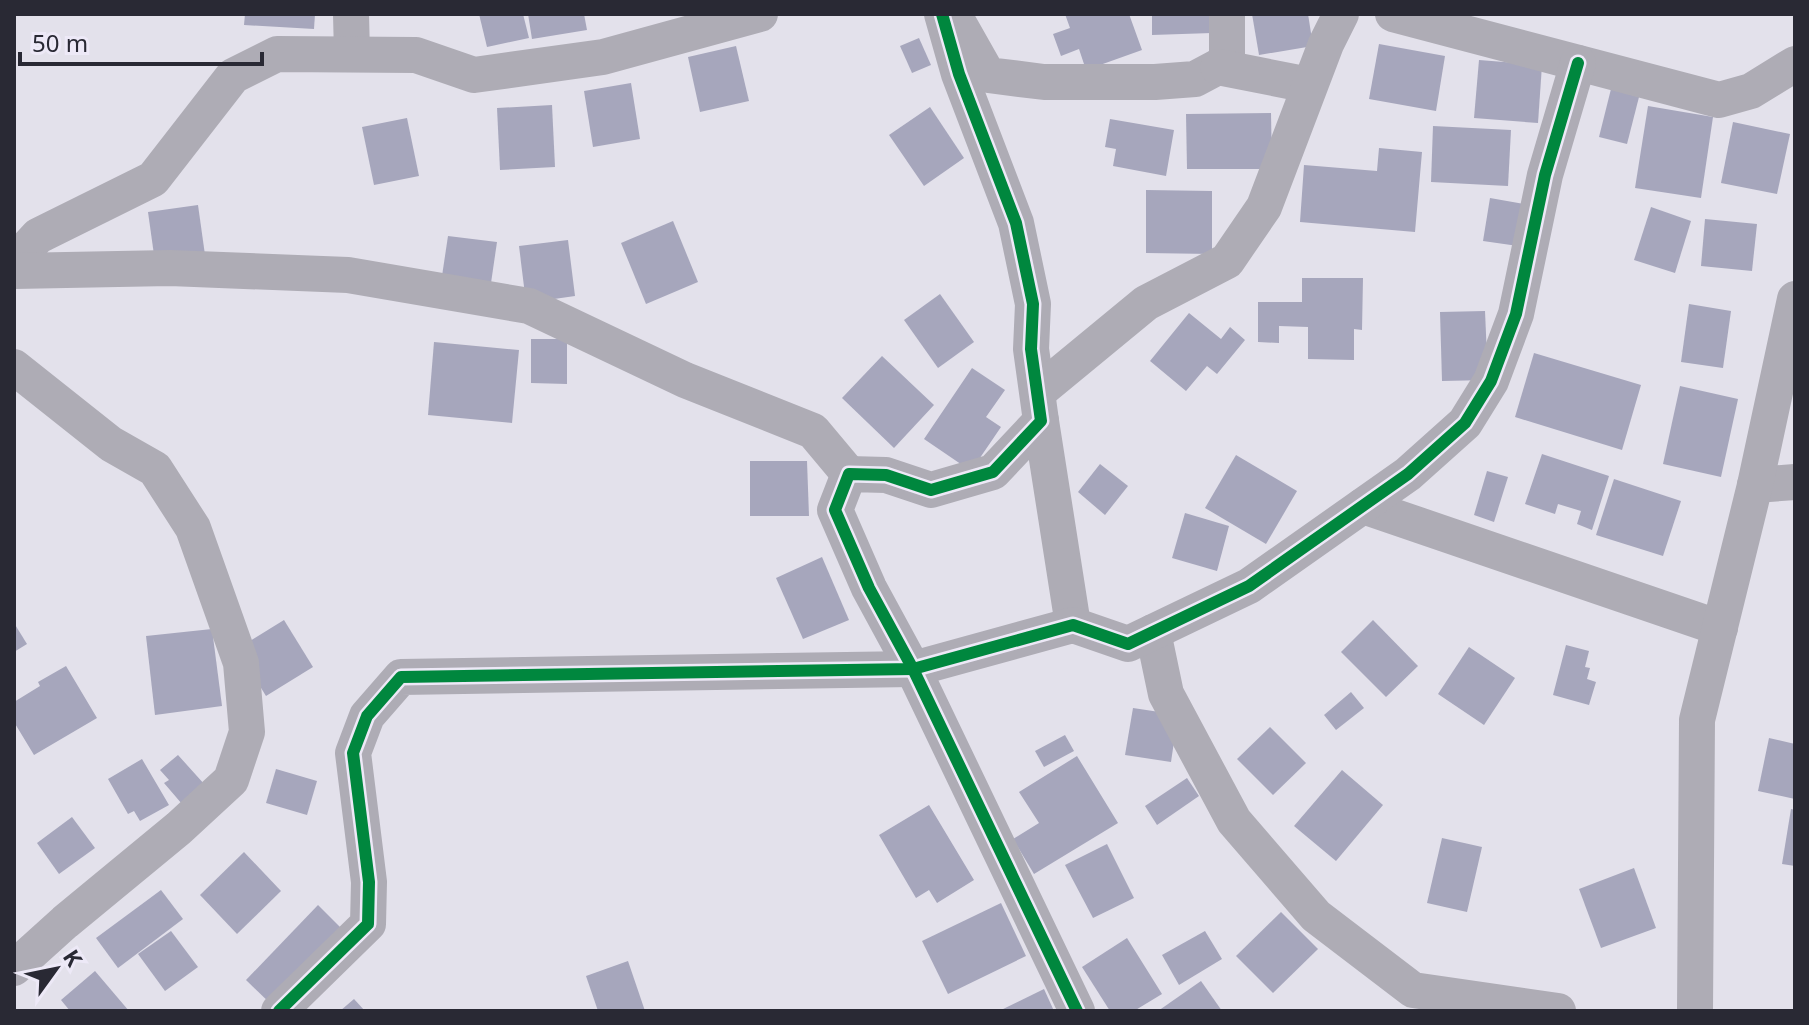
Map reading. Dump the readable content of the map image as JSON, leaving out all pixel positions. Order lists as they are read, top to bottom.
{
  "scale_bar": "50 m",
  "north": "top right"
}
